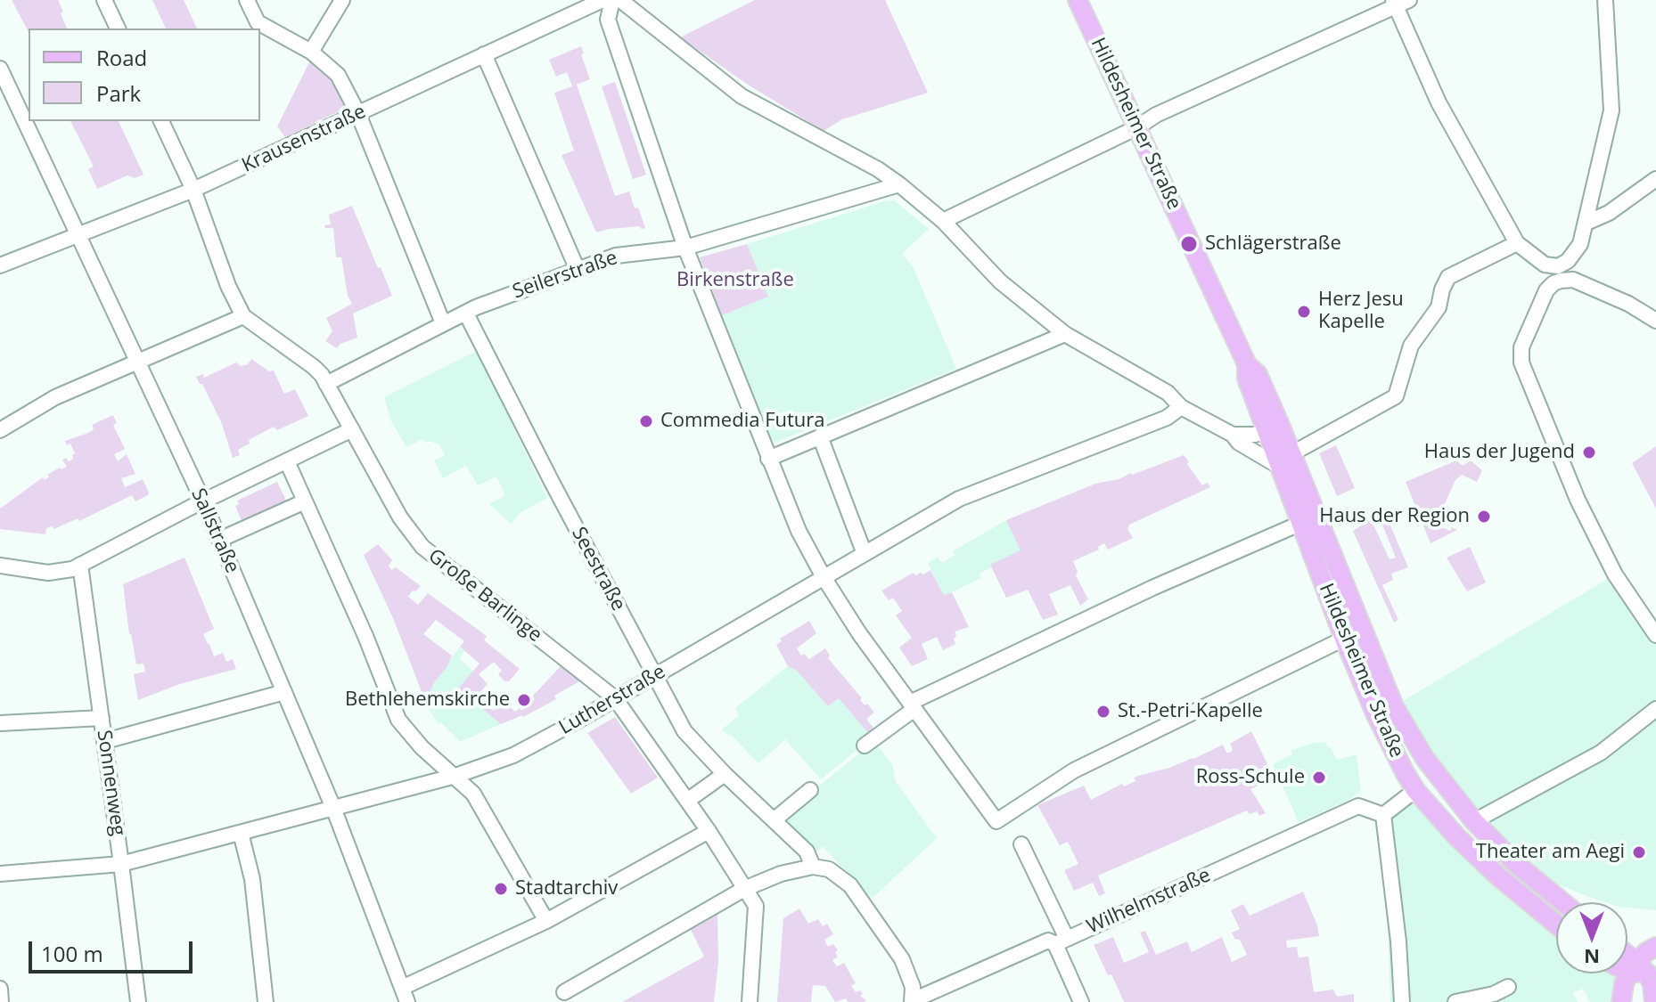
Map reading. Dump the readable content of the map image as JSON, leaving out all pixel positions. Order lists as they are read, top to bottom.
{
  "streets": {
    "main road": ["Hildesheimer Straße"],
    "street": [
      "Krausenstraße",
      "Seilerstraße",
      "Sallstraße",
      "Seestraße",
      "Große Barlinge",
      "Lutherstraße",
      "Sonnenweg",
      "Wilhelmstraße"
    ]
  },
  "crossings": [
    ["Krausenstraße", "Sallstraße"],
    ["Krausenstraße", "Große Barlinge"],
    ["Seilerstraße", "Seestraße"],
    ["Seilerstraße", "Große Barlinge"],
    ["Sallstraße", "Lutherstraße"],
    ["Seestraße", "Lutherstraße"],
    ["Große Barlinge", "Lutherstraße"],
    ["Lutherstraße", "Sonnenweg"]
  ],
  "parks": ["Birkenstraße"],
  "places": [
    "Schlägerstraße",
    "Herz Jesu Kapelle",
    "Commedia Futura",
    "Haus der Jugend",
    "Haus der Region",
    "Bethlehemskirche",
    "St.-Petri-Kapelle",
    "Ross-Schule",
    "Theater am Aegi",
    "Stadtarchiv"
  ],
  "legend": ["Road", "Park"],
  "scale_bar": "100 m",
  "north": "bottom"
}
